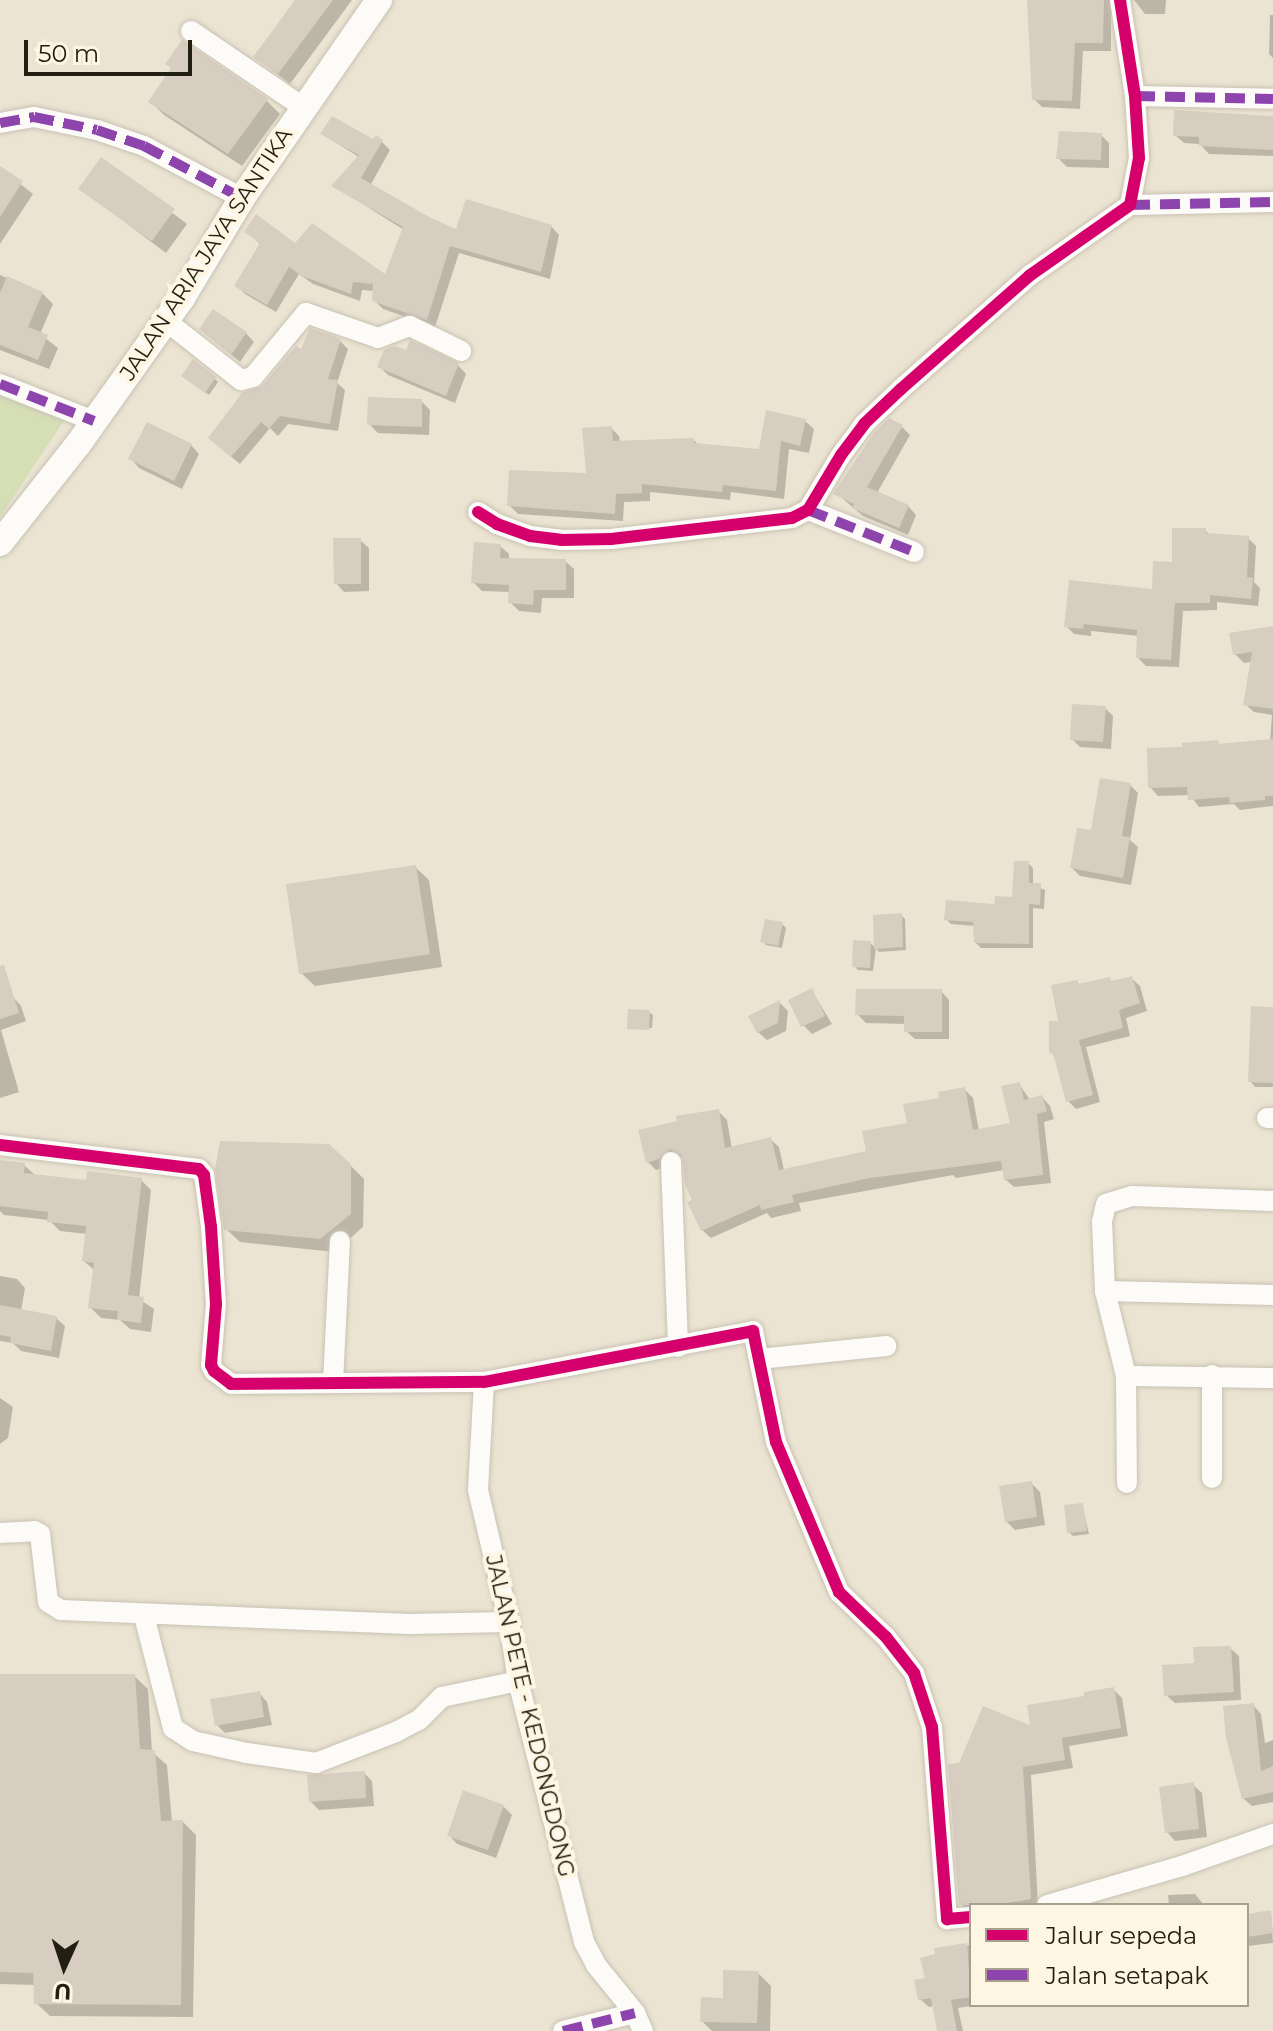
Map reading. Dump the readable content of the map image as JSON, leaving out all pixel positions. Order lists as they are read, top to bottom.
{
  "streets": {
    "street": ["JALAN ARIA JAYA SANTIKA", "JALAN PETE - KEDONGDONG"]
  },
  "legend": ["Jalur sepeda", "Jalan setapak"],
  "scale_bar": "50 m",
  "north": "bottom"
}
